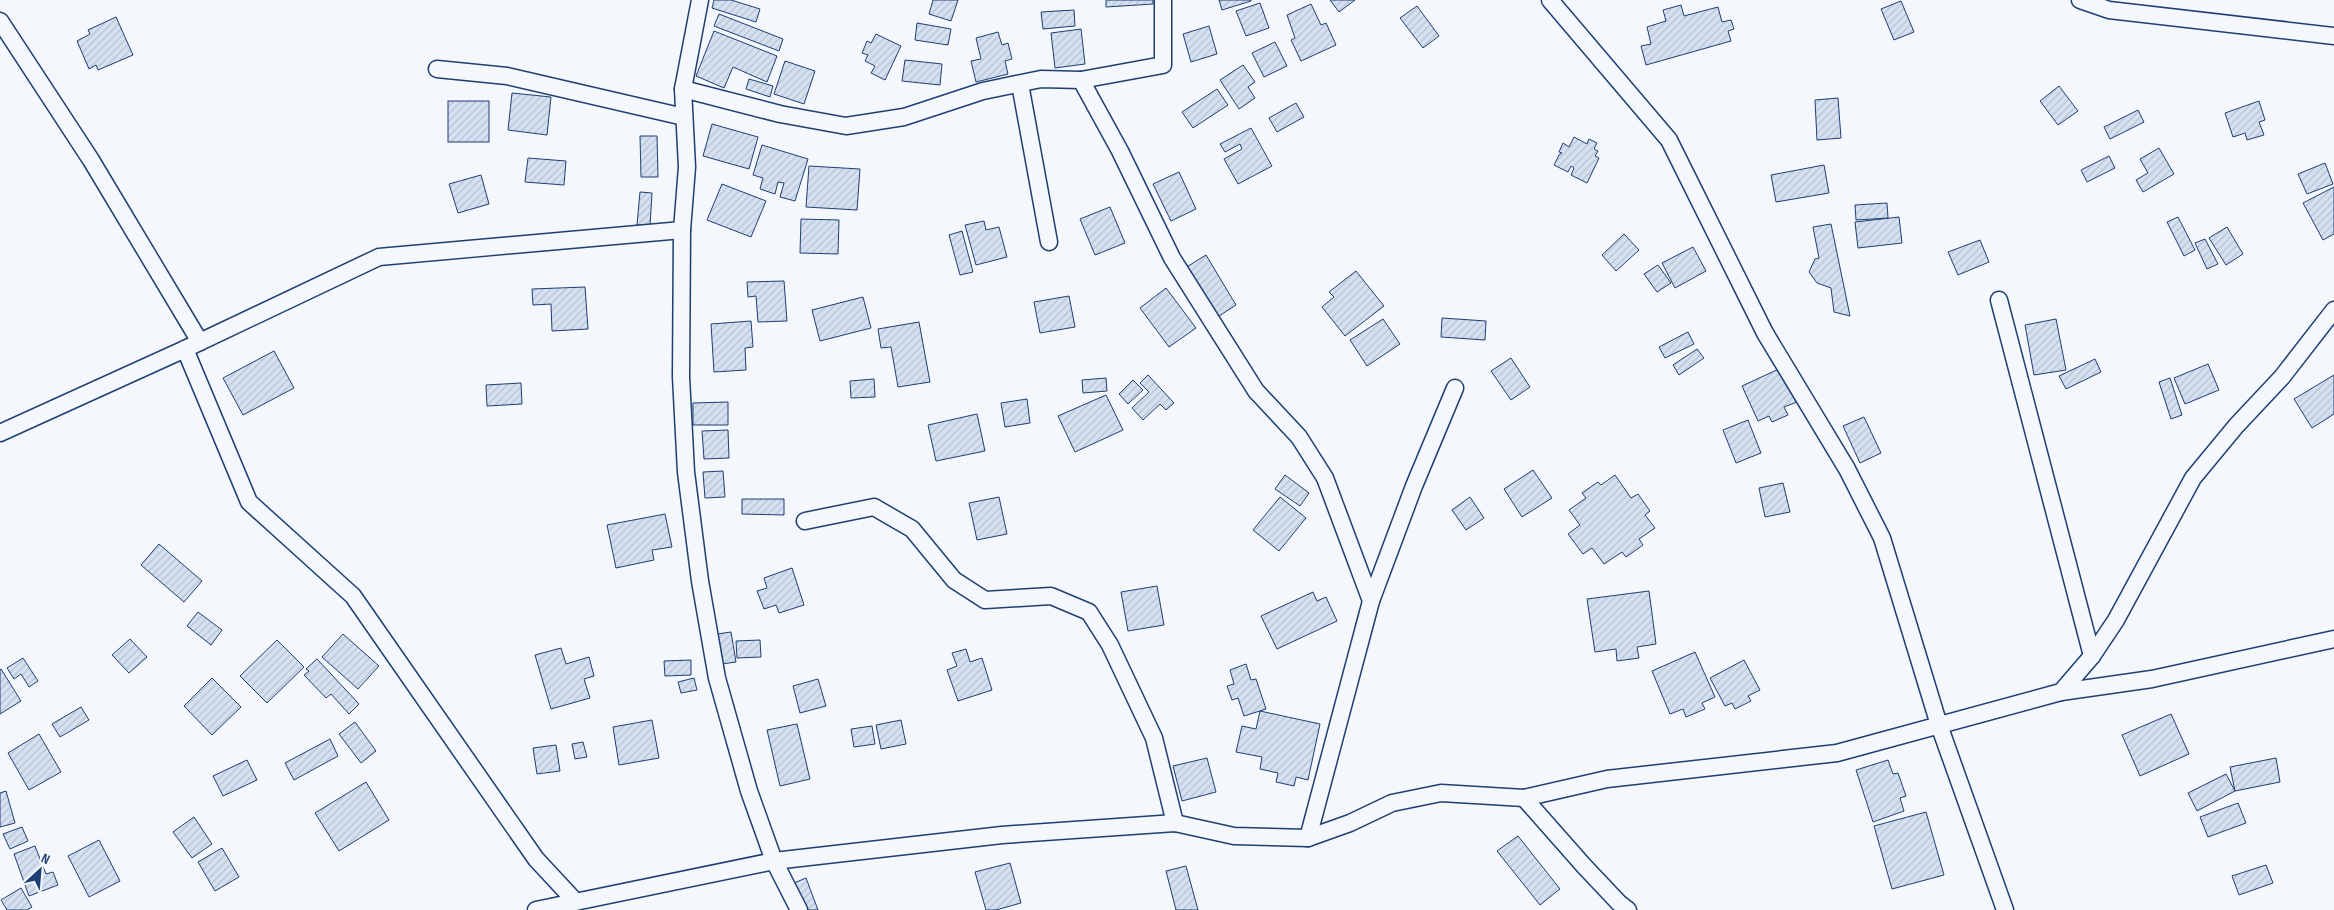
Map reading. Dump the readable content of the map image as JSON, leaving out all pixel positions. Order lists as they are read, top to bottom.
{
  "north": "top right"
}
